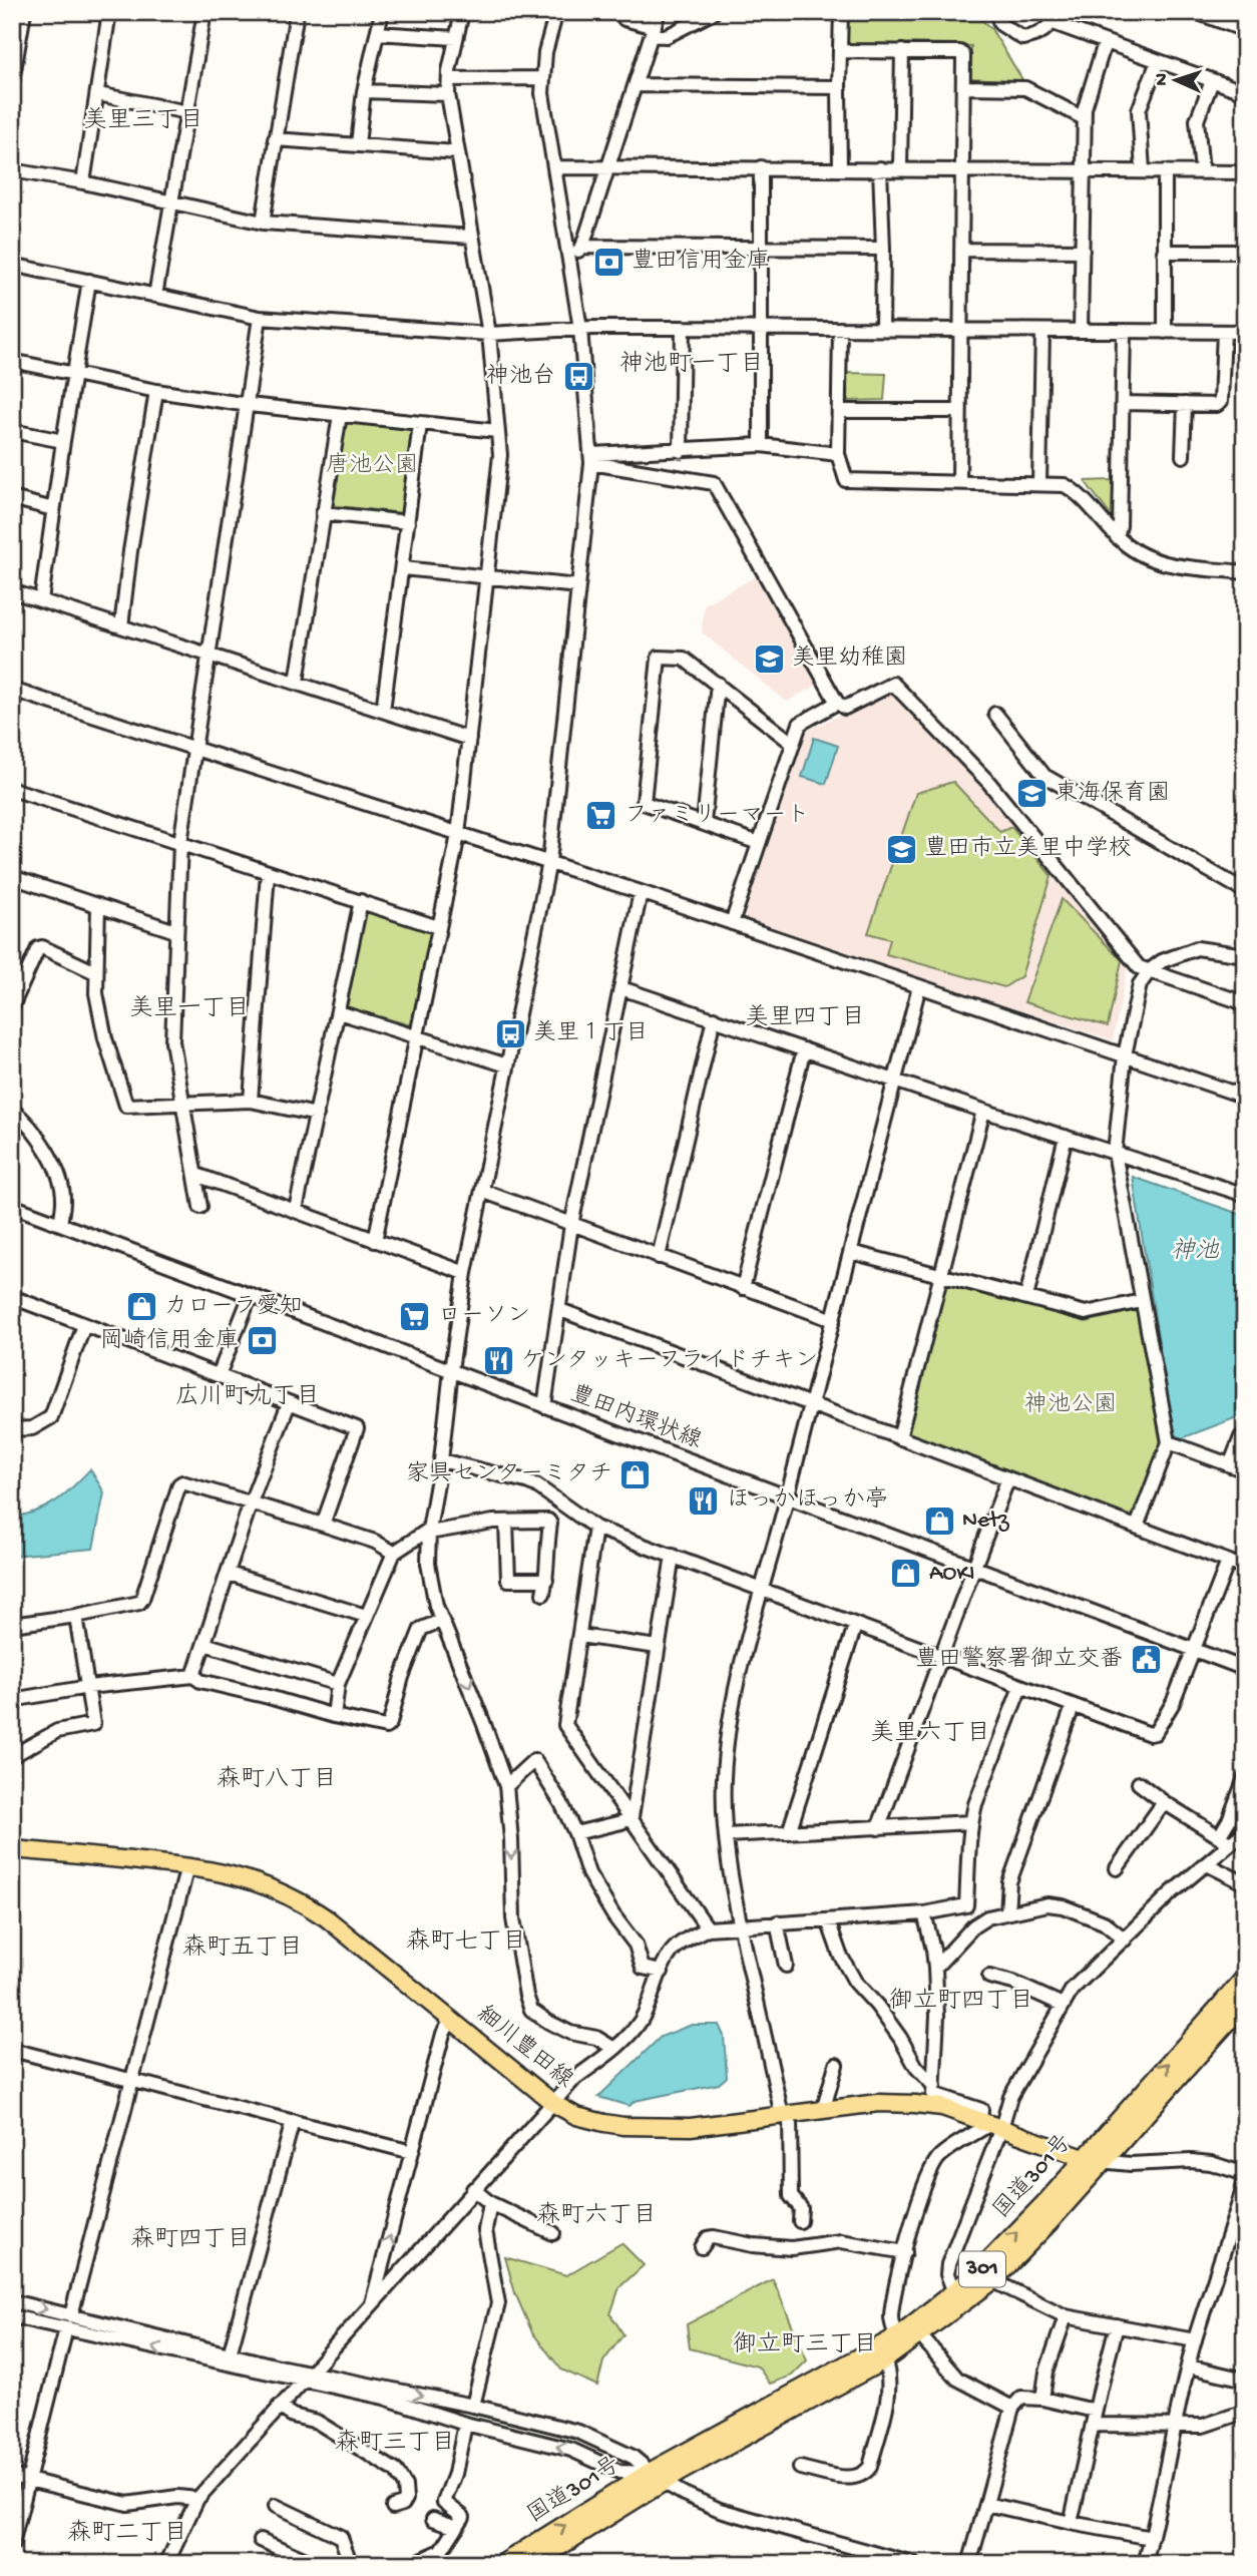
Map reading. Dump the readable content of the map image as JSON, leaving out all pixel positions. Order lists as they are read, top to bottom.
{
  "streets": {
    "highway": ["国道301号", "301"],
    "main road": ["細川豊田線"],
    "street": ["豊田内環状線"]
  },
  "crossings": [
    ["細川豊田線", "国道301号"]
  ],
  "districts": [
    "美里三丁目",
    "神池町一丁目",
    "美里一丁目",
    "美里四丁目",
    "広川町九丁目",
    "美里六丁目",
    "森町八丁目",
    "森町七丁目",
    "森町五丁目",
    "御立町四丁目",
    "森町六丁目",
    "森町四丁目",
    "御立町三丁目",
    "森町三丁目",
    "森町二丁目"
  ],
  "water": ["神池"],
  "parks": ["唐池公園", "神池公園"],
  "places": {
    "bank": ["豊田信用金庫", "岡崎信用金庫"],
    "bus stop": ["神池台", "美里１丁目"],
    "school or university": ["美里幼稚園", "東海保育園", "豊田市立美里中学校"],
    "supermarket": ["ファミリーマート", "ローソン"],
    "shop": [
      "カローラ愛知",
      "家具センターミタチ",
      "Netz",
      "AOKI"
    ],
    "restaurant": ["ケンタッキーフライドチキン", "ほっかほっか亭"],
    "public building": ["豊田警察署御立交番"]
  },
  "north": "left"
}
